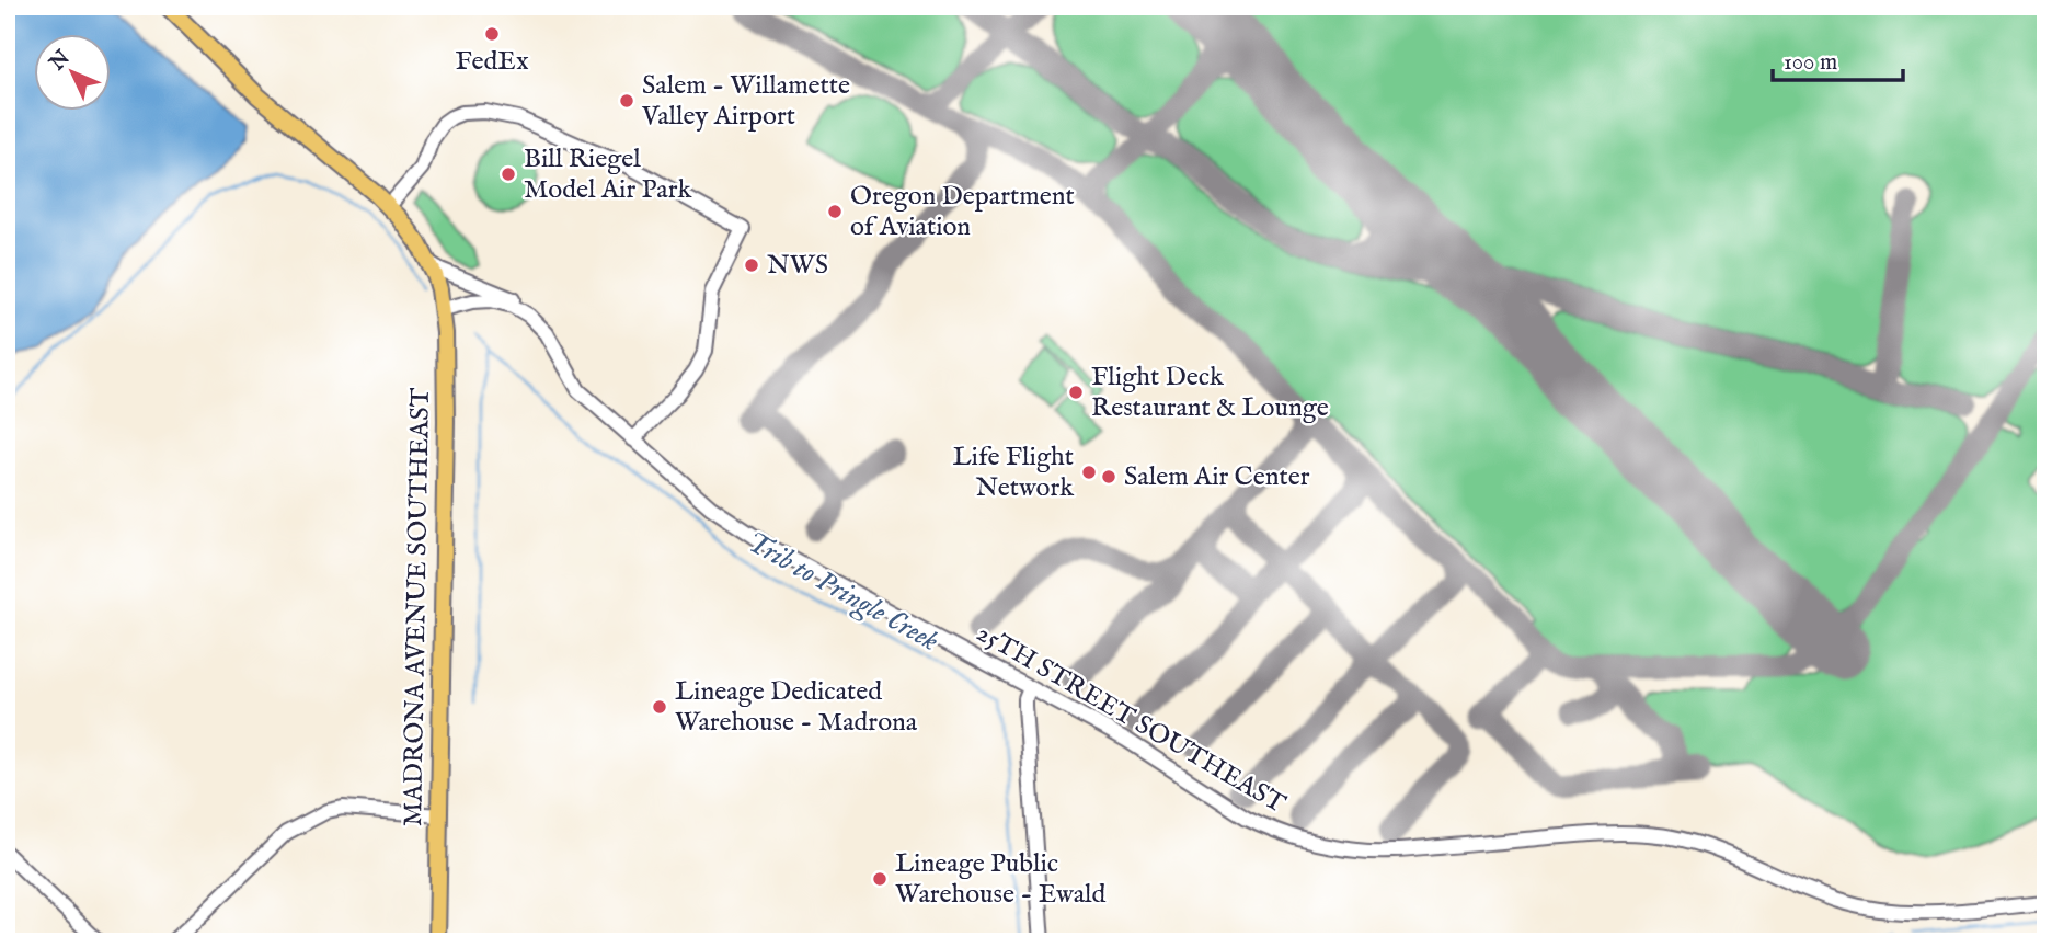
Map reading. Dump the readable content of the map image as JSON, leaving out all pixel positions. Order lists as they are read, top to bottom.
{
  "streets": {
    "main road": ["MADRONA AVENUE SOUTHEAST"],
    "street": ["25TH STREET SOUTHEAST"]
  },
  "crossings": [
    ["MADRONA AVENUE SOUTHEAST", "25TH STREET SOUTHEAST"]
  ],
  "water": ["Trib to Pringle Creek"],
  "places": [
    "FedEx",
    "Salem - Willamette Valley Airport",
    "Bill Riegel Model Air Park",
    "Oregon Department of Aviation",
    "NWS",
    "Flight Deck Restaurant & Lounge",
    "Life Flight Network",
    "Salem Air Center",
    "Lineage Dedicated Warehouse - Madrona",
    "Lineage Public Warehouse - Ewald"
  ],
  "scale_bar": "100 m",
  "north": "top left"
}
